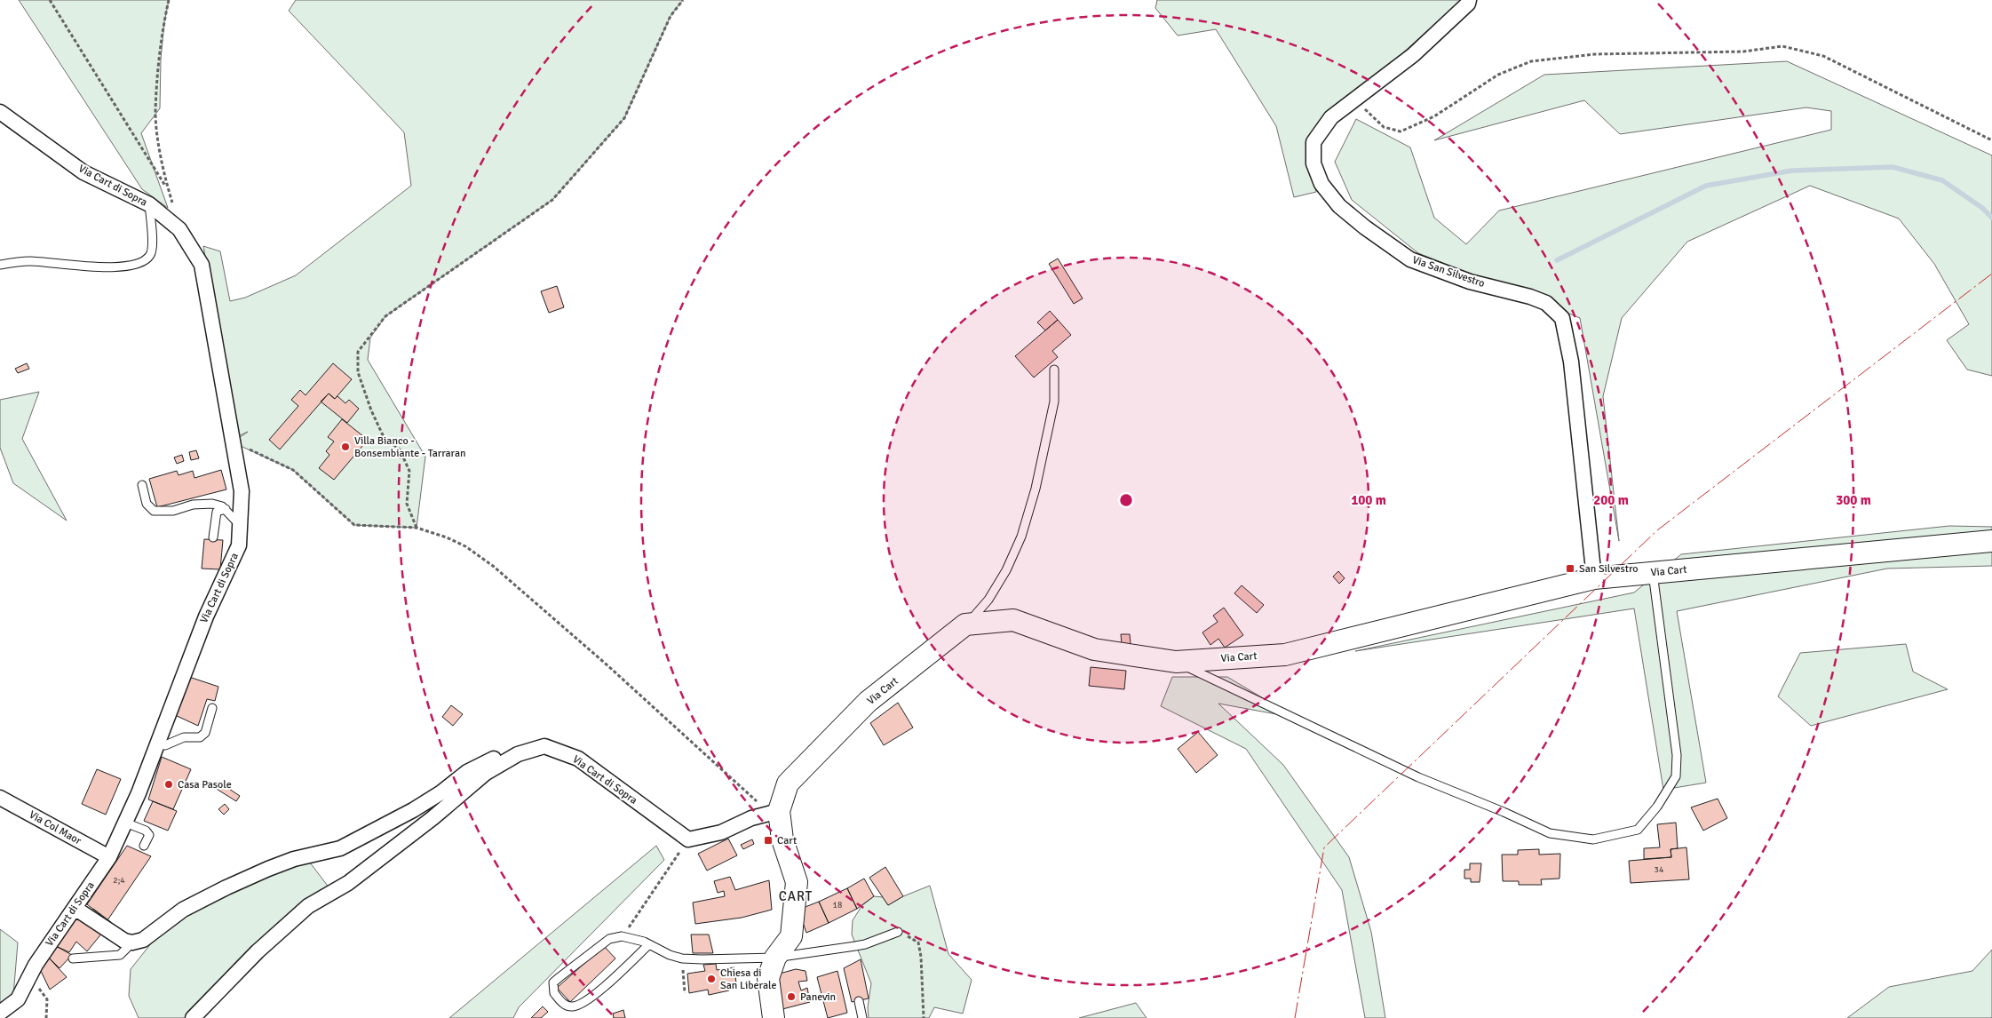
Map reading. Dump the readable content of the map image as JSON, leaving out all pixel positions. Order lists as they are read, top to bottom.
{
  "streets": {
    "street": [
      "Via Cart di Sopra",
      "Via San Silvestro",
      "Via Cart",
      "Via Col Maor"
    ]
  },
  "crossings": [
    ["Via Cart di Sopra", "Via Col Maor"],
    ["Via San Silvestro", "Via Cart"]
  ],
  "districts": ["CART"],
  "places": {
    "other": [
      "Villa Bianco - Bonsembiante - Tarraran",
      "Casa Pasole",
      "Chiesa di San Liberale",
      "Panevin"
    ],
    "transit": ["San Silvestro", "Cart"]
  },
  "house_numbers": ["34", "2;4", "18"],
  "rings": ["100 m", "200 m", "300 m"]
}
